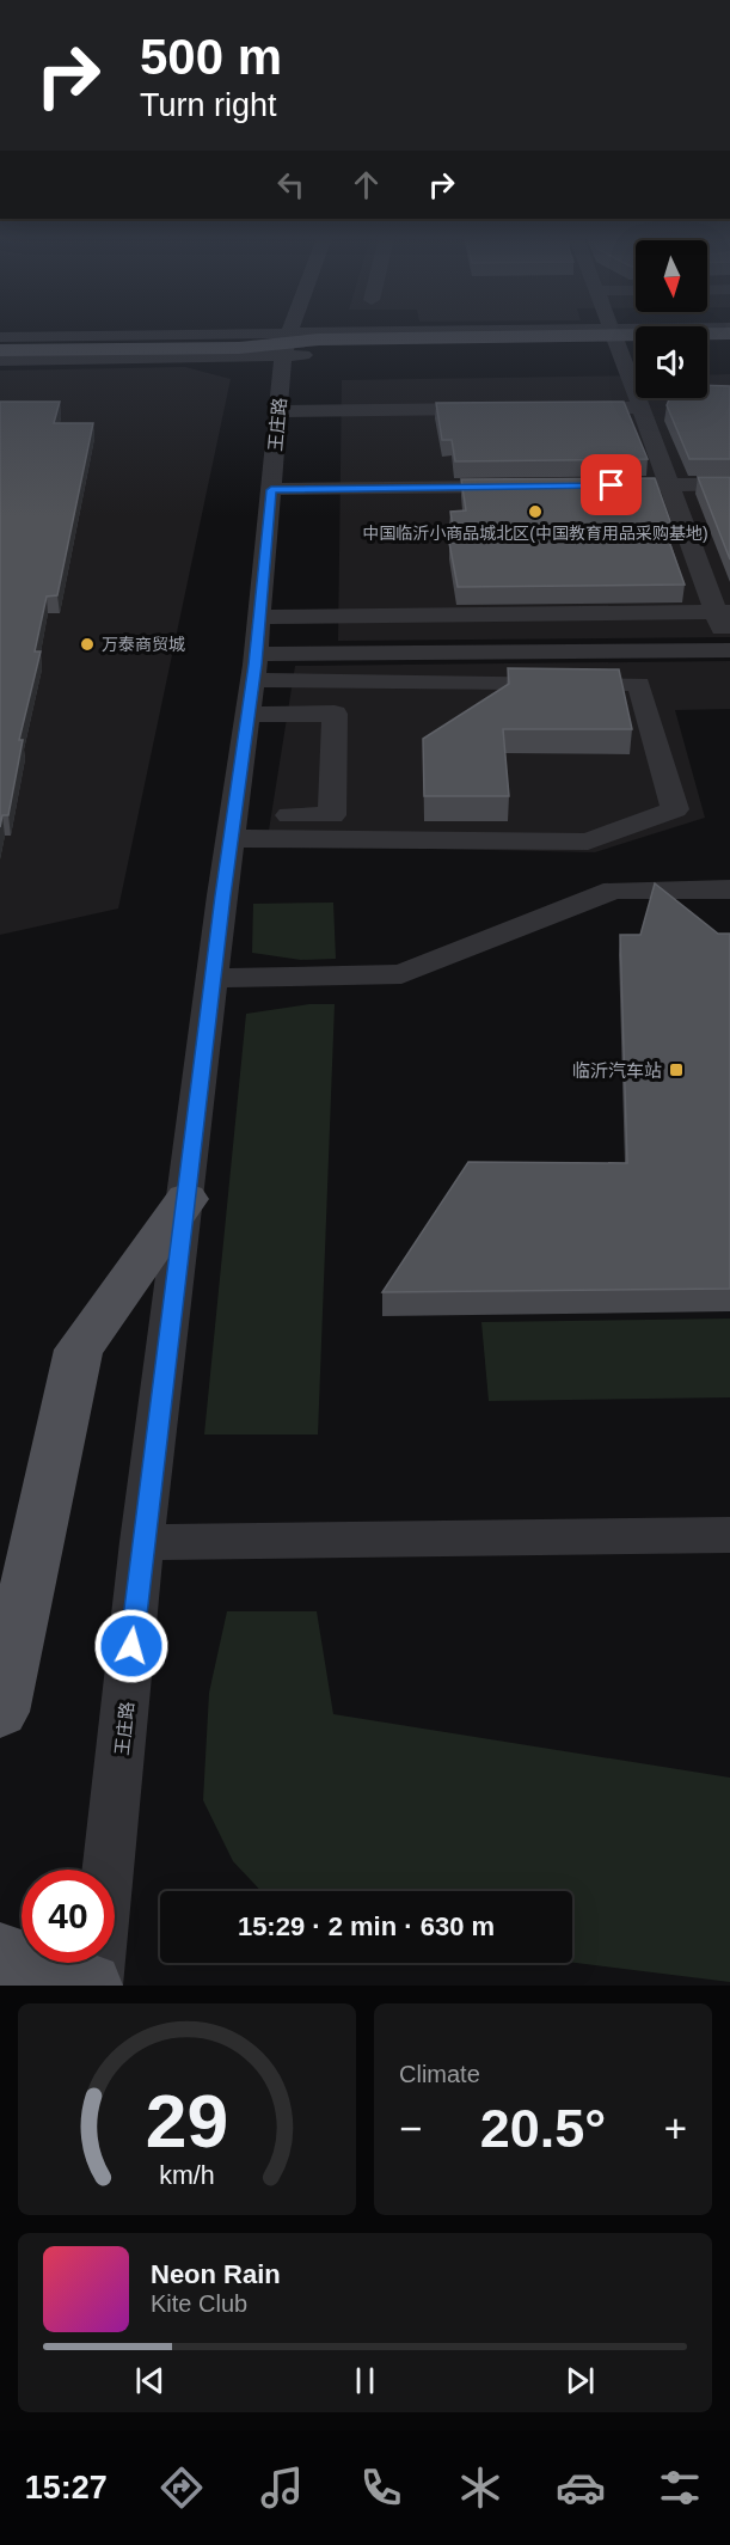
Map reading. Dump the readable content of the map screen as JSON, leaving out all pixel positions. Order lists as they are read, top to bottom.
{
  "streets": {
    "street": ["王庄路"]
  },
  "places": {
    "other": ["中国临沂小商品城北区(中国教育用品采购基地)", "万泰商贸城"],
    "transit": ["临沂汽车站"]
  },
  "north": "bottom",
  "page": {
    "turn": ["500 m", "Turn right"],
    "limit": "40",
    "trip": "15:29 · 2 min · 630 m",
    "tile": "Climate",
    "heat": ["−", "20.5°", "+"],
    "song": ["Neon Rain", "Kite Club"],
    "tabs": "15:27",
    "gauge": ["29", "km/h"]
  }
}
